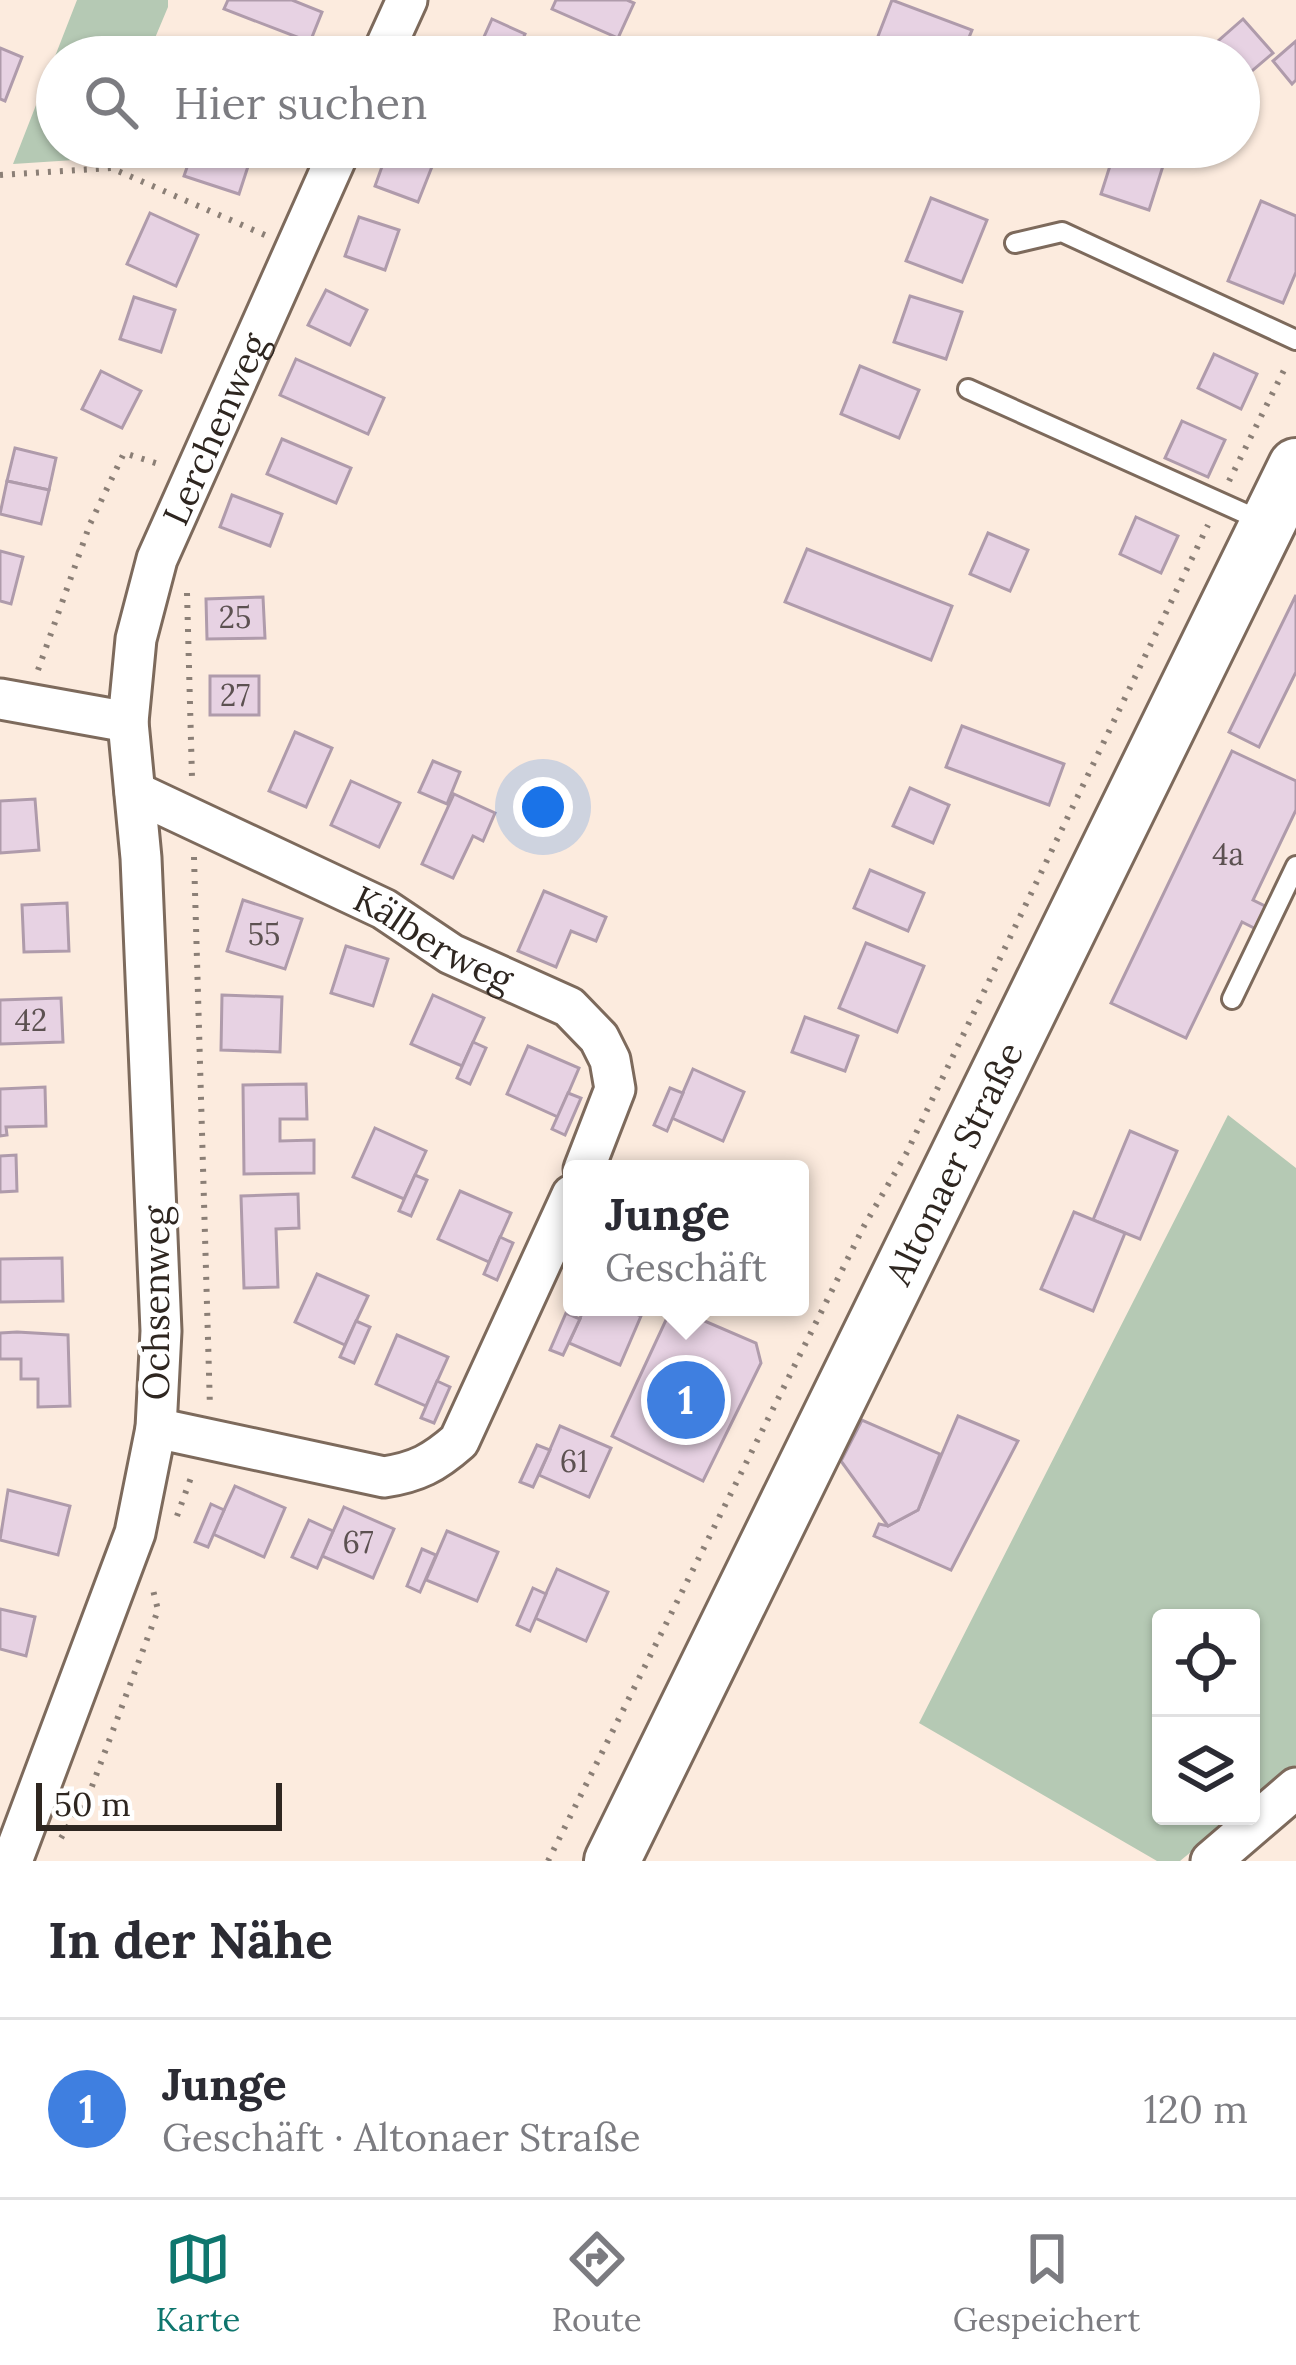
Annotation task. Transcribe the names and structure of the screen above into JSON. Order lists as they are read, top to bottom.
{
  "streets": {
    "main road": ["Altonaer Straße"],
    "street": ["Lerchenweg", "Kälberweg", "Ochsenweg"]
  },
  "crossings": [
    ["Lerchenweg", "Ochsenweg"],
    ["Kälberweg", "Ochsenweg"]
  ],
  "house_numbers": [
    "25",
    "27",
    "4a",
    "55",
    "42",
    "61",
    "67"
  ],
  "scale_bar": "50 m",
  "page": {
    "search": "Hier suchen",
    "popup": ["Junge", "Geschäft"],
    "pins": "1",
    "scale": "50 m",
    "heading": "In der Nähe",
    "list": [
      {
        "mark": "1",
        "name": "Junge",
        "note": "Geschäft · Altonaer Straße",
        "value": "120 m"
      }
    ],
    "nav": ["Karte", "Route", "Gespeichert"]
  }
}
